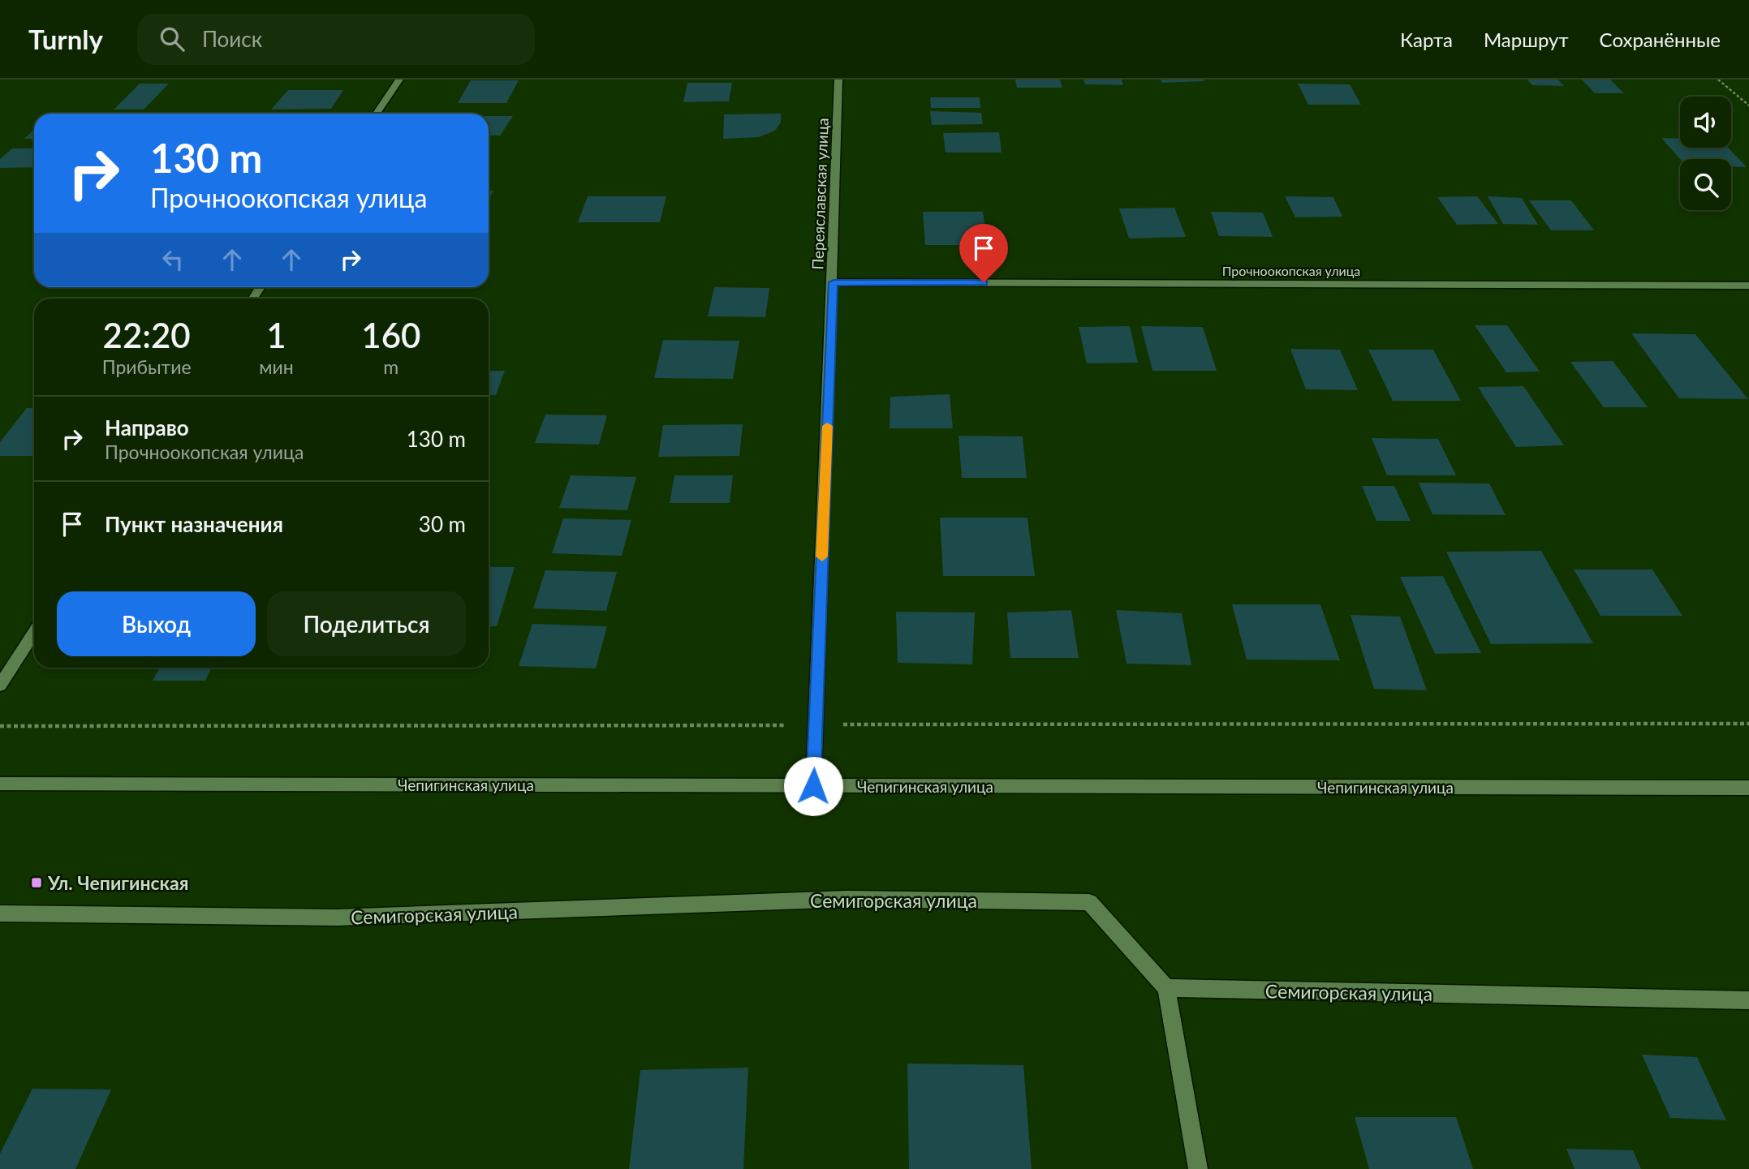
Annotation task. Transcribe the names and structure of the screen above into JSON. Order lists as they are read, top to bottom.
{
  "streets": {
    "street": [
      "Переяславская улица",
      "Прочноокопская улица",
      "Чепигинская улица",
      "Семигорская улица"
    ]
  },
  "crossings": [
    ["Переяславская улица", "Прочноокопская улица"],
    ["Переяславская улица", "Чепигинская улица"]
  ],
  "places": {
    "transit": ["Ул. Чепигинская"]
  },
  "page": {
    "header": "Turnly",
    "search": "Поиск",
    "nav": ["Карта", "Маршрут", "Сохранённые"],
    "turn": ["130 m", "Прочноокопская улица"],
    "eta": [
      "22:20",
      "Прибытие",
      "1",
      "мин",
      "160",
      "m"
    ],
    "list": [
      {
        "name": "Направо",
        "note": "Прочноокопская улица",
        "value": "130 m"
      },
      {
        "name": "Пункт назначения",
        "value": "30 m"
      }
    ],
    "buttons": ["Выход", "Поделиться"]
  }
}
